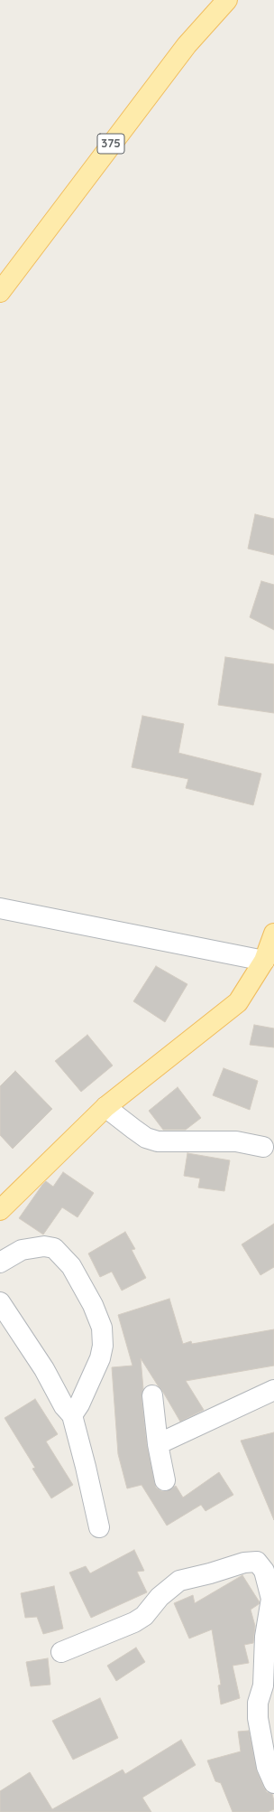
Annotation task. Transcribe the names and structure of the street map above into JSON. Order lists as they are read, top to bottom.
{
  "streets": {
    "main road": ["375"]
  }
}
